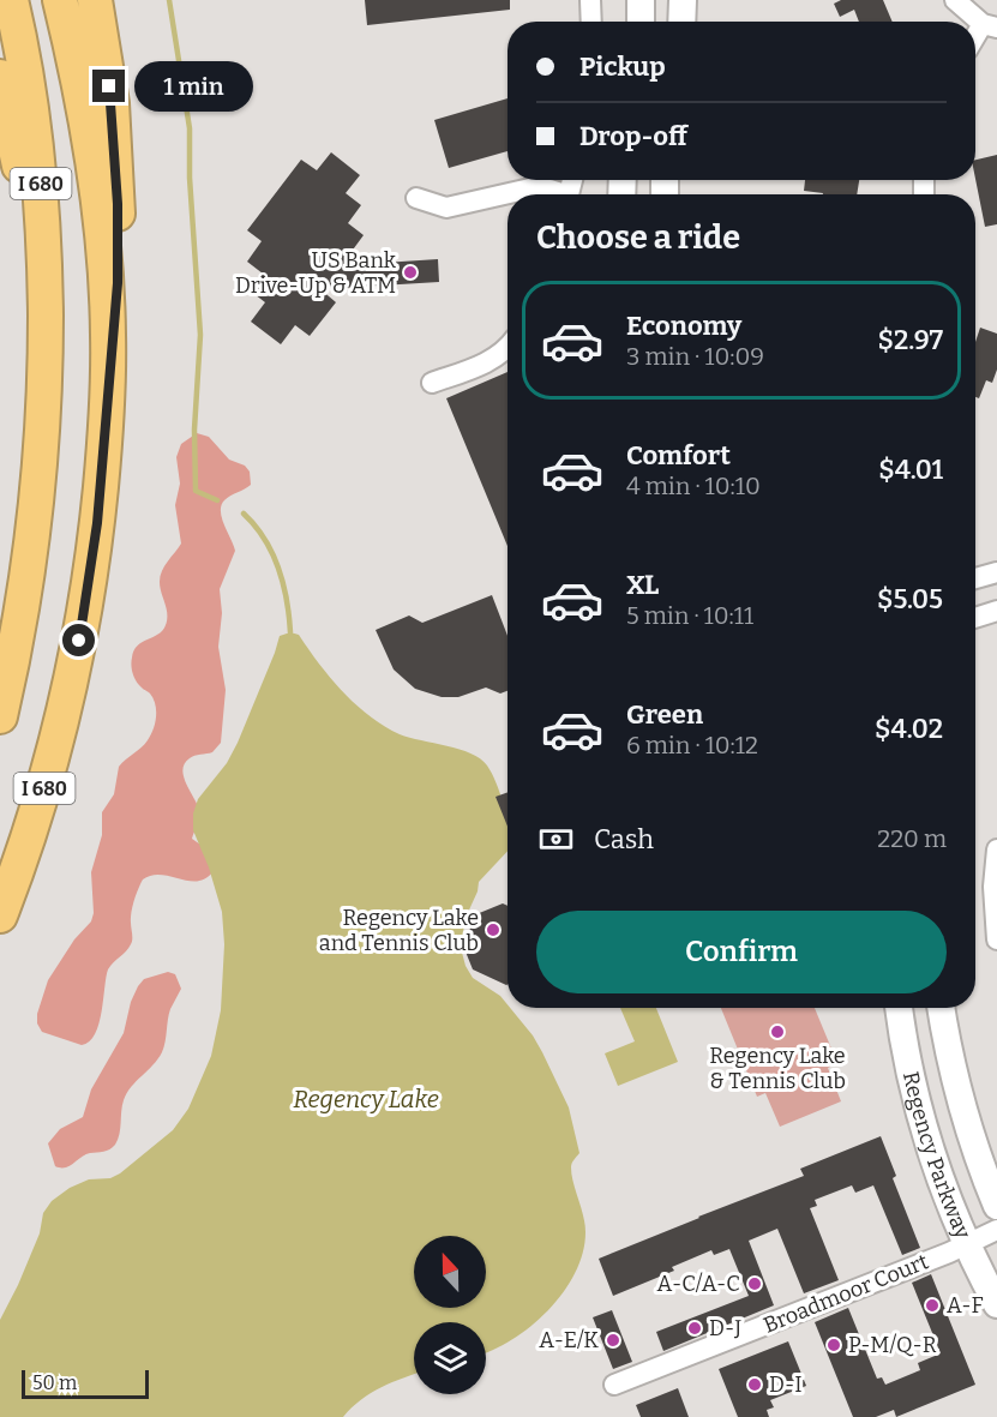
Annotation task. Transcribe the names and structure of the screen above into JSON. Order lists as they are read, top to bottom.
{
  "streets": {
    "highway": ["I 680"],
    "main road": ["Regency Parkway"],
    "street": ["Broadmoor Court"]
  },
  "crossings": [
    ["Regency Parkway", "Broadmoor Court"]
  ],
  "water": ["Regency Lake"],
  "places": [
    "US Bank Drive-Up & ATM",
    "Regency Lake and Tennis Club",
    "Regency Lake & Tennis Club",
    "A-C/A-C",
    "A-F",
    "D-J",
    "A-E/K",
    "P-M/Q-R",
    "D-I"
  ],
  "scale_bar": "50 m",
  "north": "top",
  "page": {
    "banner": ["Pickup", "Drop-off"],
    "bubble": "1 min",
    "heading": "Choose a ride",
    "list": [
      {
        "name": "Economy",
        "note": "3 min · 10:09",
        "value": "$2.97"
      },
      {
        "name": "Comfort",
        "note": "4 min · 10:10",
        "value": "$4.01"
      },
      {
        "name": "XL",
        "note": "5 min · 10:11",
        "value": "$5.05"
      },
      {
        "name": "Green",
        "note": "6 min · 10:12",
        "value": "$4.02"
      }
    ],
    "pay": ["Cash", "220 m"],
    "buttons": "Confirm",
    "scale": "50 m"
  }
}
